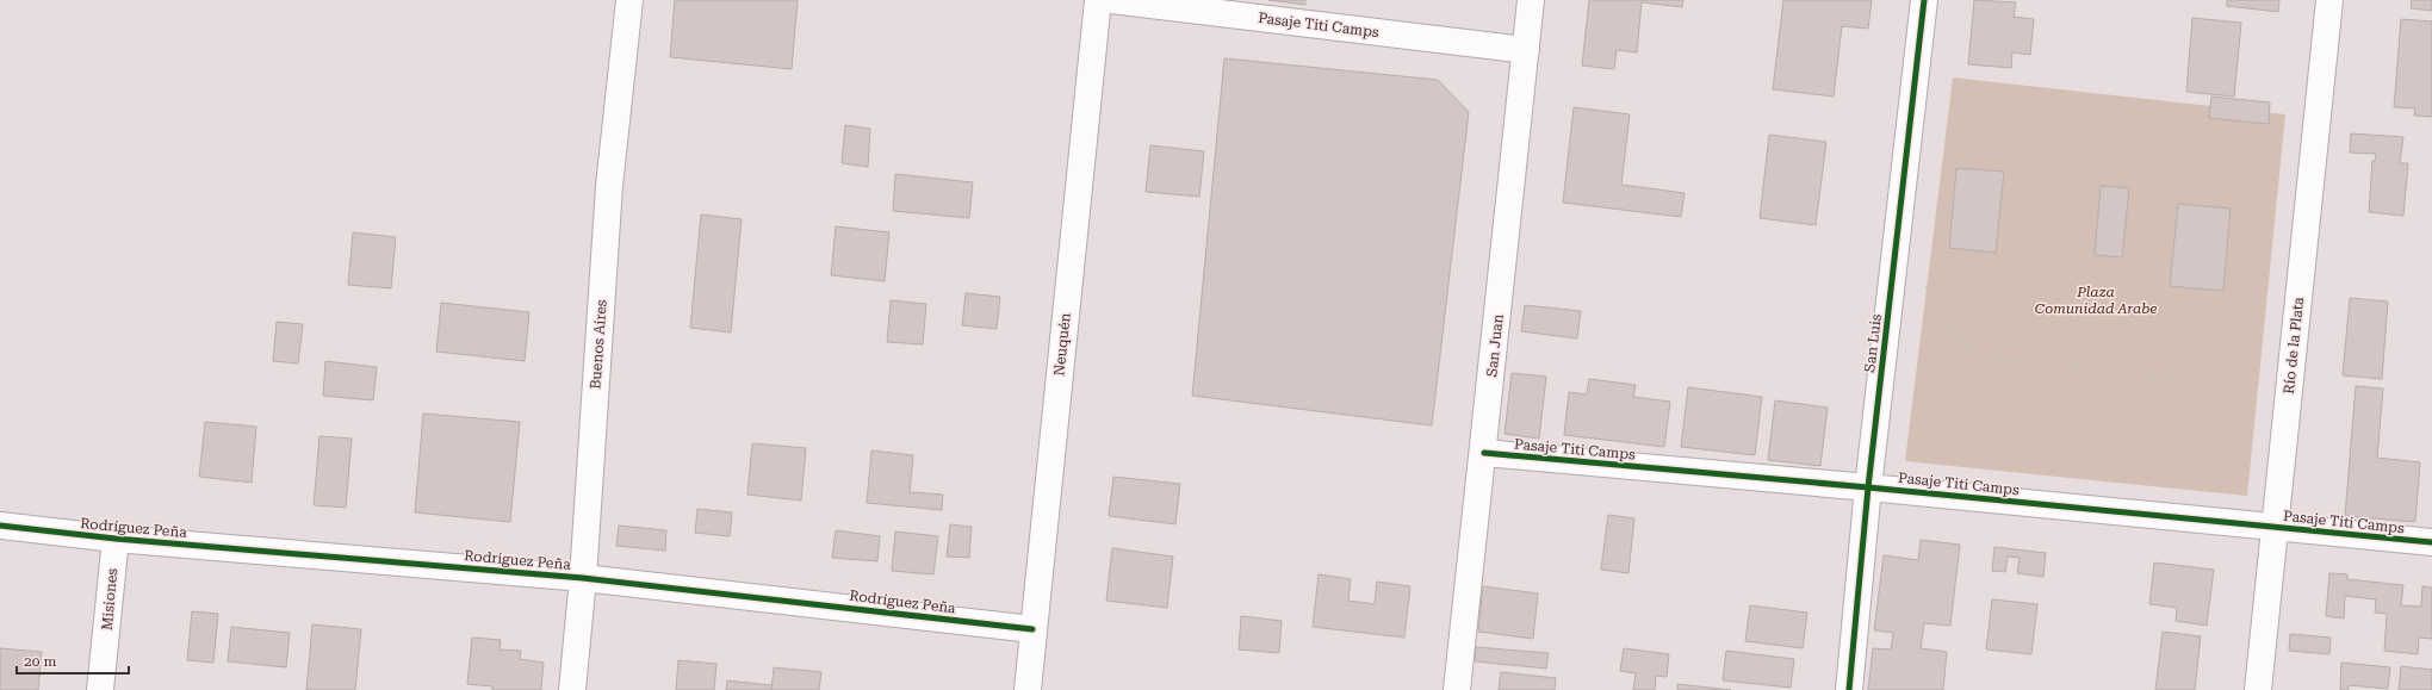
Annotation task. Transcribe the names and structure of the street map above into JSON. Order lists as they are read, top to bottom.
{
  "streets": {
    "street": [
      "Pasaje Titi Camps",
      "San Luis",
      "Buenos Aires",
      "Neuquén",
      "San Juan",
      "Río de la Plata",
      "Rodríguez Peña",
      "Misiones"
    ]
  },
  "crossings": [
    ["Pasaje Titi Camps", "San Luis"],
    ["Pasaje Titi Camps", "San Juan"],
    ["Pasaje Titi Camps", "Río de la Plata"],
    ["Buenos Aires", "Rodríguez Peña"],
    ["Neuquén", "Rodríguez Peña"],
    ["Rodríguez Peña", "Misiones"]
  ],
  "parks": ["Plaza Comunidad Arabe"],
  "scale_bar": "20 m"
}
